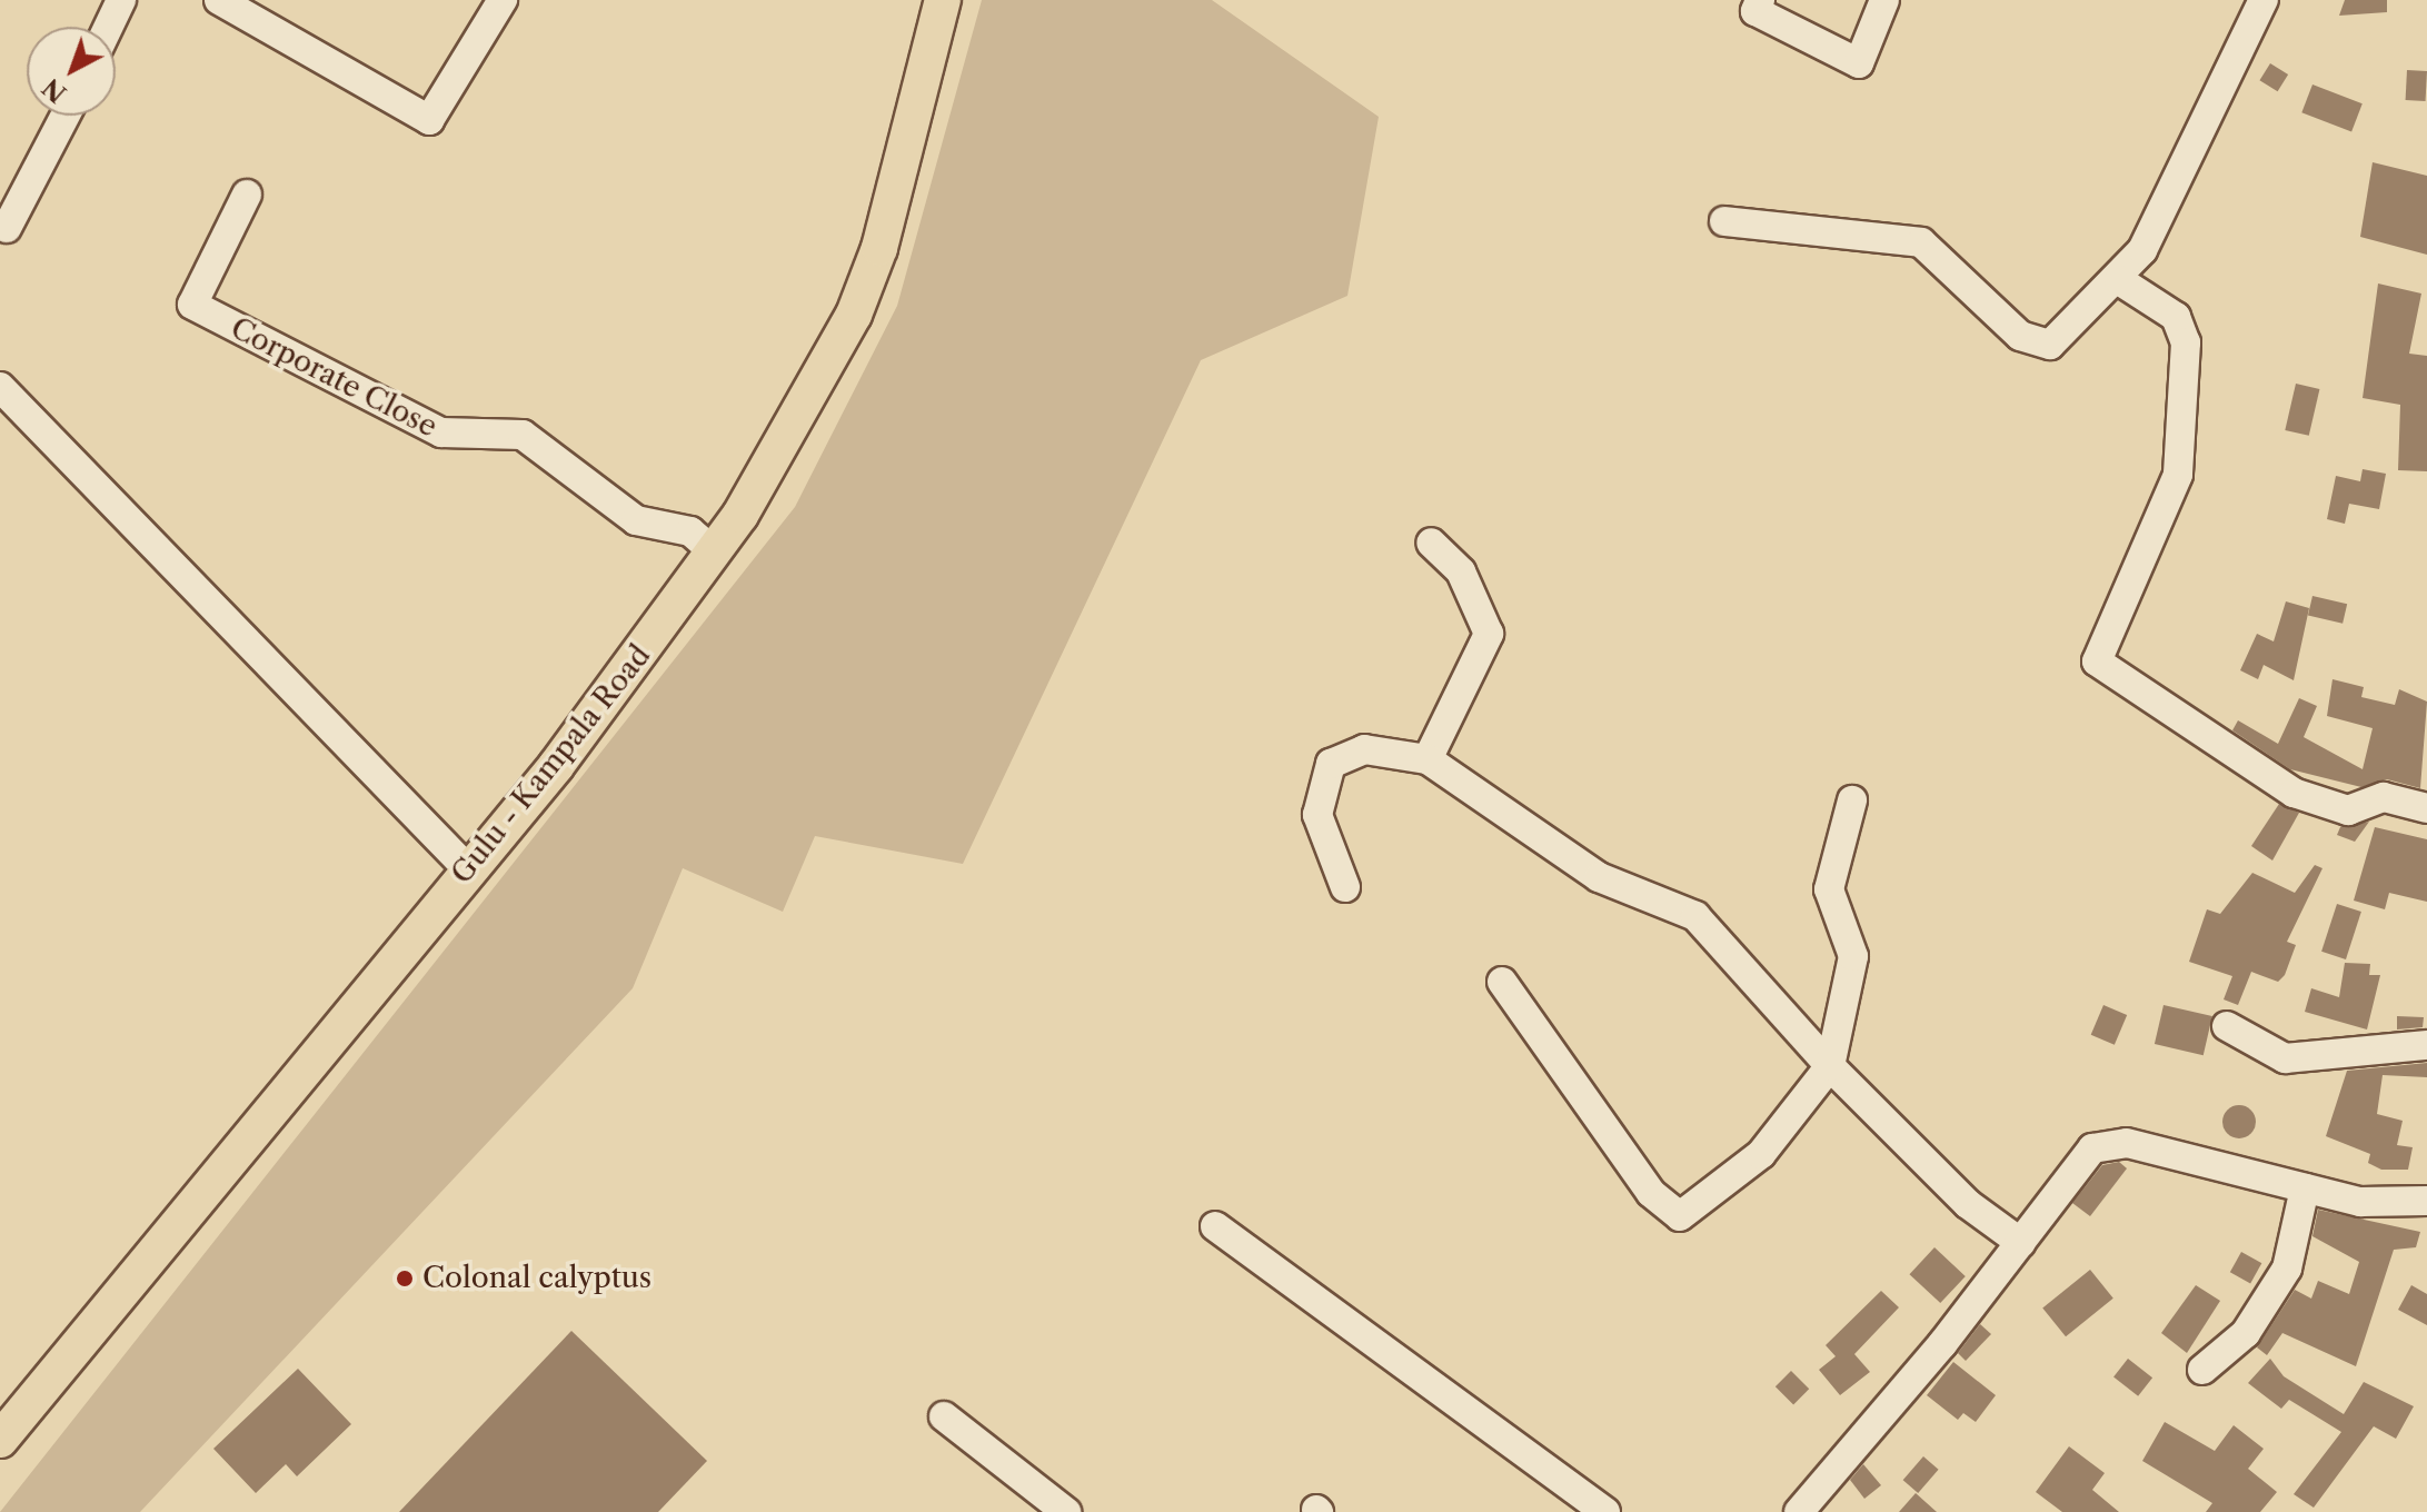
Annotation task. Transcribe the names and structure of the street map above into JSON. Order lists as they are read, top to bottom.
{
  "streets": {
    "main road": ["Gulu - Kampala Road"],
    "street": ["Corporate Close"]
  },
  "crossings": [
    ["Corporate Close", "Gulu - Kampala Road"]
  ],
  "places": ["Colonal calyptus"],
  "north": "bottom left"
}
